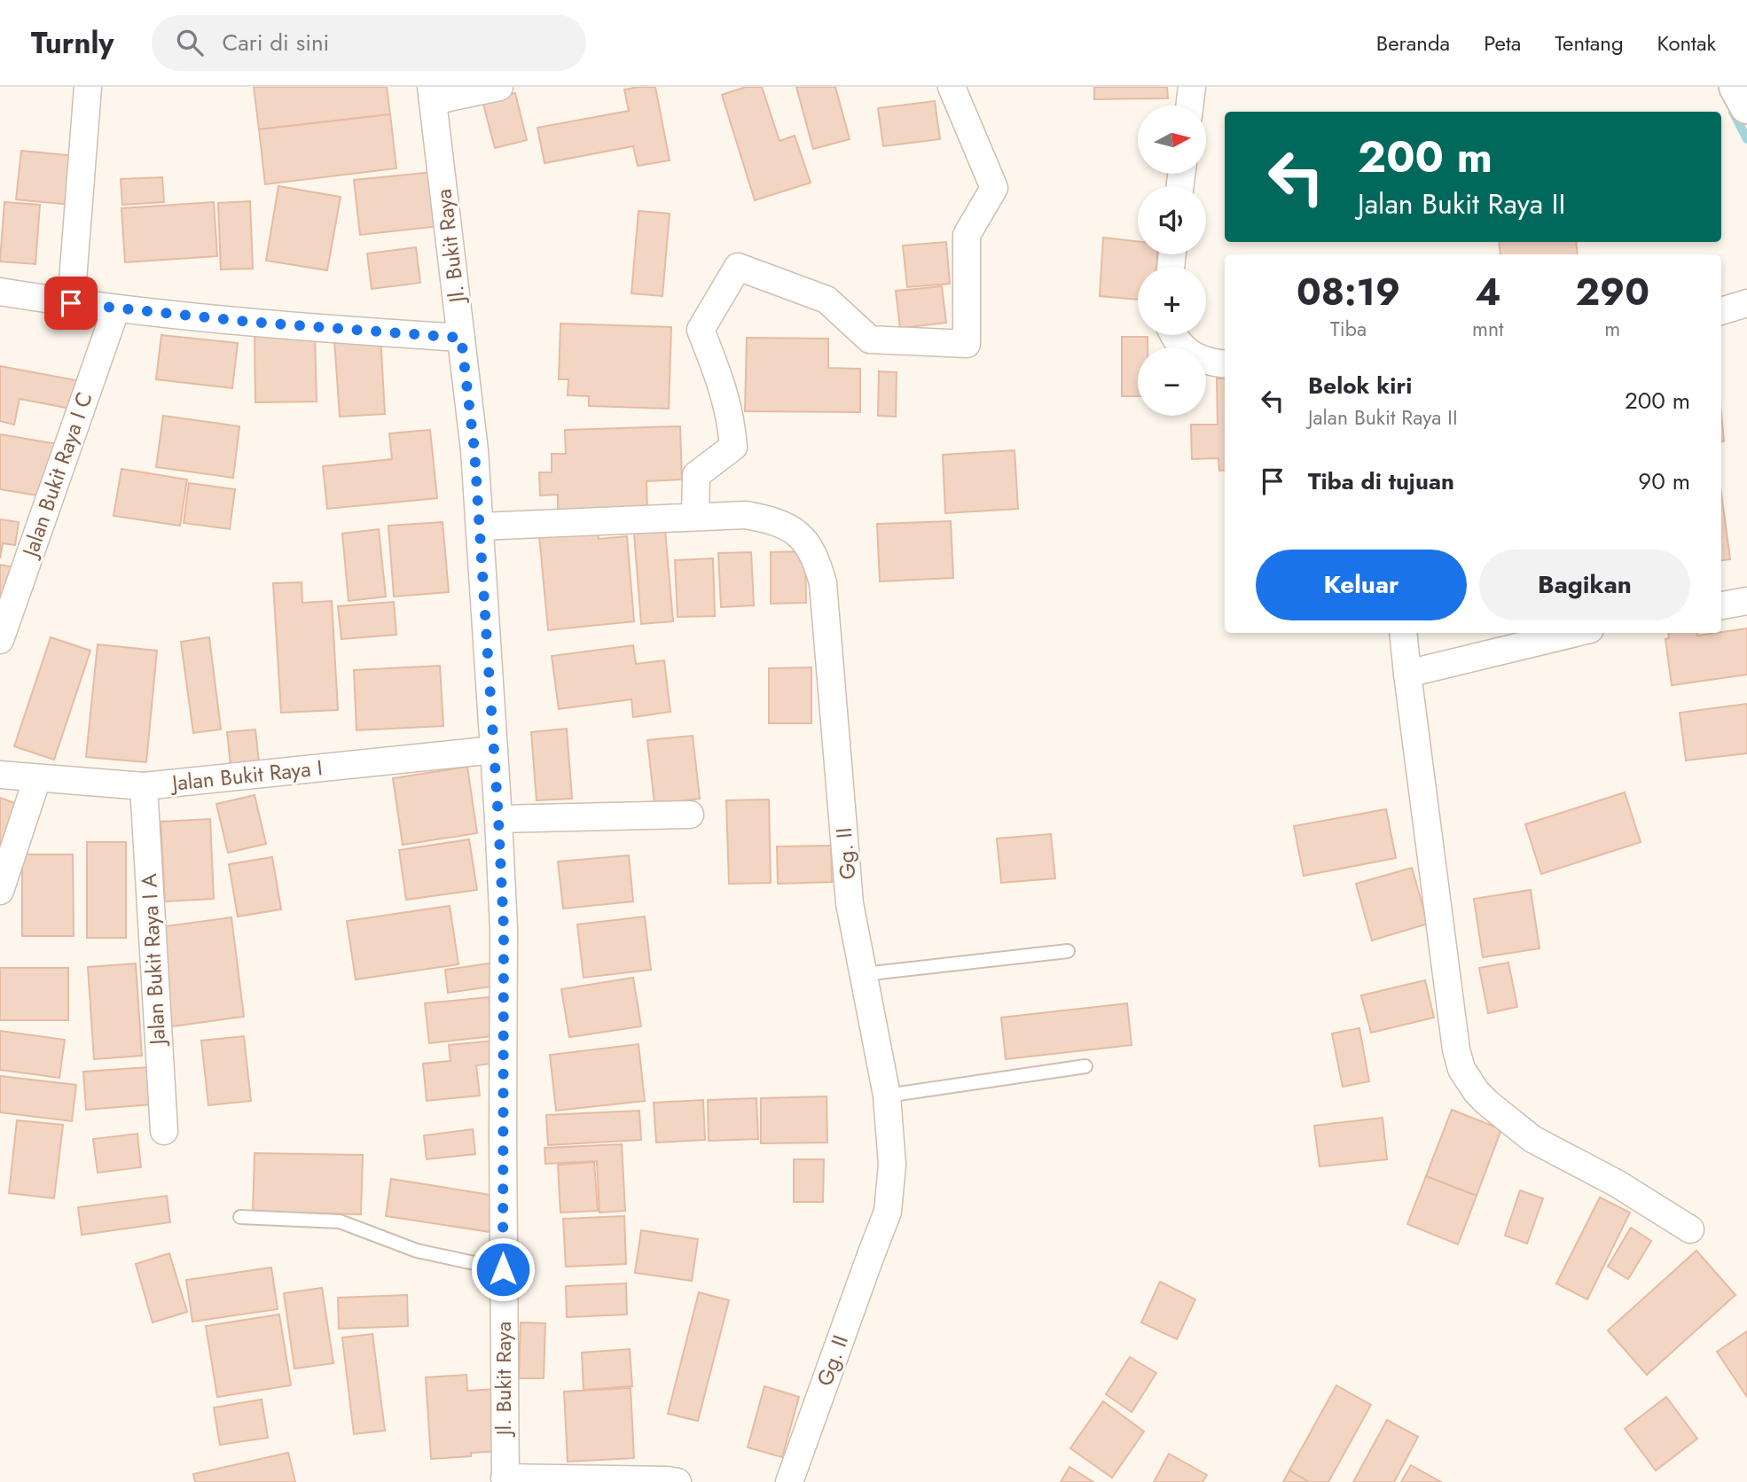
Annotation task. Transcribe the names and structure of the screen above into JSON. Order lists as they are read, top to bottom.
{
  "streets": {
    "street": [
      "Jl. Bukit Raya",
      "Jalan Bukit Raya I C",
      "Jalan Bukit Raya I",
      "Gg. II",
      "Jalan Bukit Raya I A"
    ]
  },
  "crossings": [
    ["Jl. Bukit Raya", "Jalan Bukit Raya I"],
    ["Jl. Bukit Raya", "Gg. II"],
    ["Jalan Bukit Raya I", "Jalan Bukit Raya I A"]
  ],
  "north": "right",
  "page": {
    "header": "Turnly",
    "search": "Cari di sini",
    "nav": [
      "Beranda",
      "Peta",
      "Tentang",
      "Kontak"
    ],
    "map_buttons": ["+", "−"],
    "turn": ["200 m", "Jalan Bukit Raya II"],
    "eta": [
      "08:19",
      "Tiba",
      "4",
      "mnt",
      "290",
      "m"
    ],
    "list": [
      {
        "name": "Belok kiri",
        "note": "Jalan Bukit Raya II",
        "value": "200 m"
      },
      {
        "name": "Tiba di tujuan",
        "value": "90 m"
      }
    ],
    "buttons": ["Keluar", "Bagikan"]
  }
}
